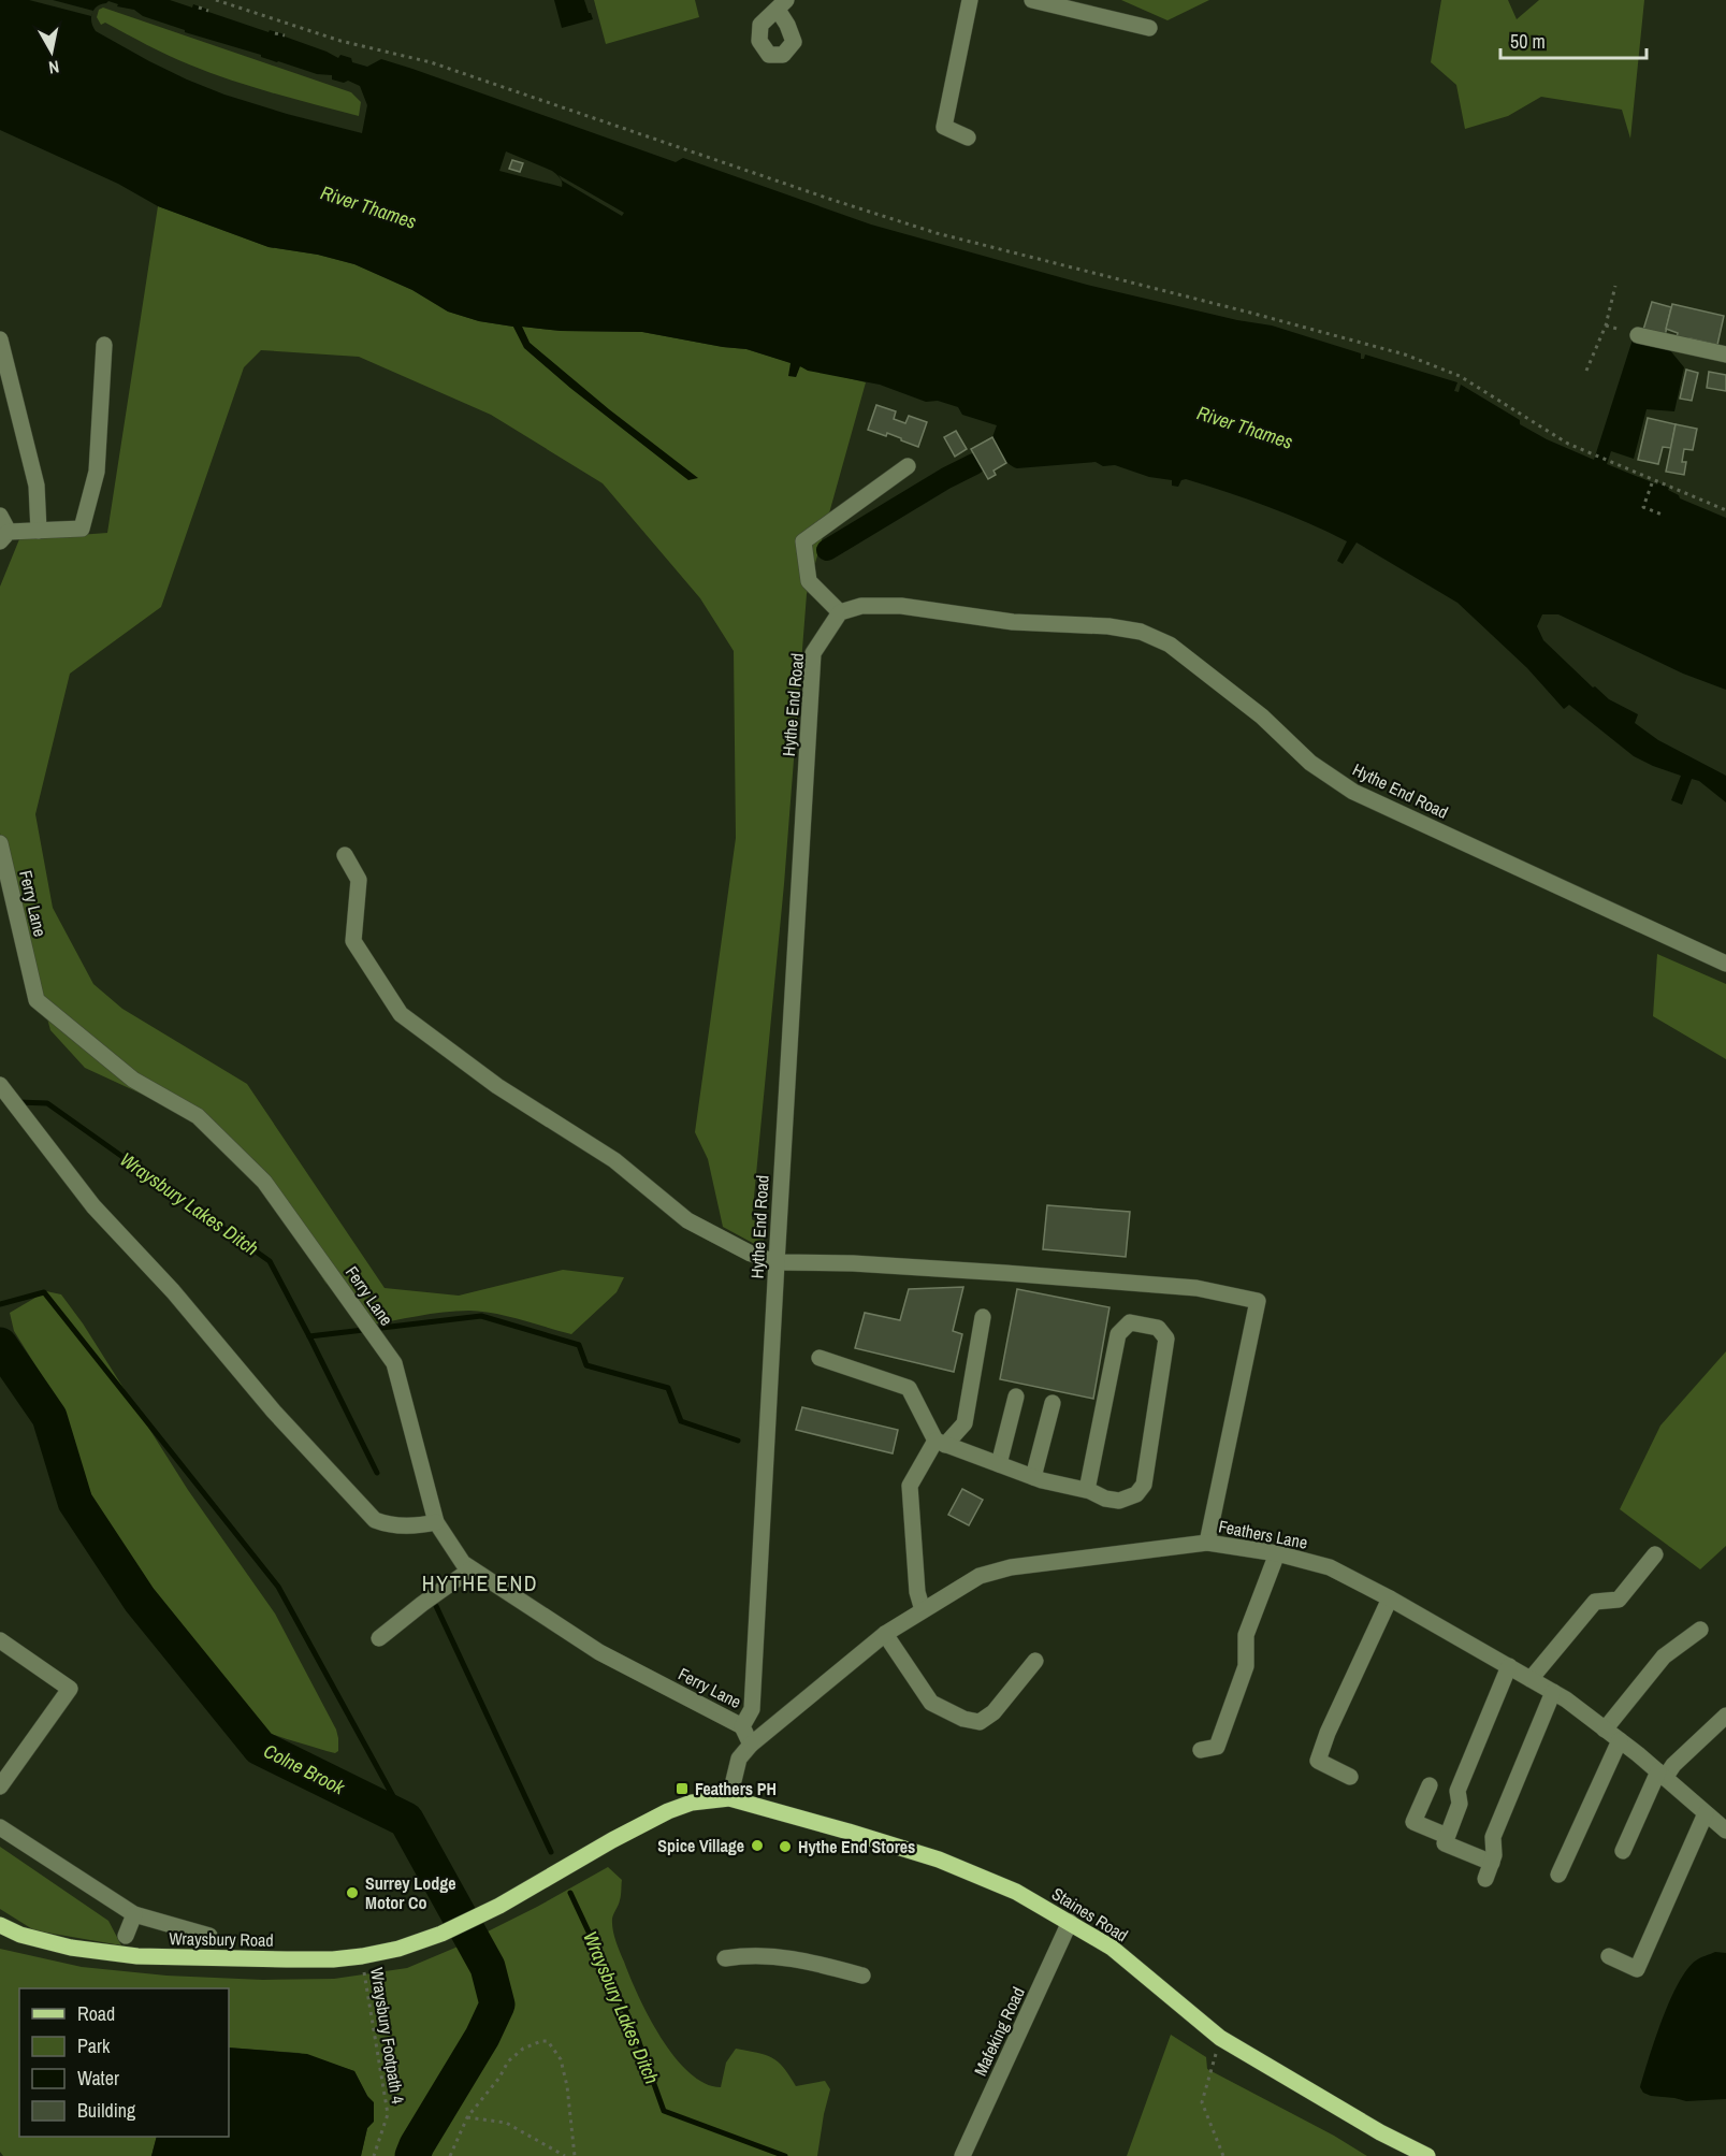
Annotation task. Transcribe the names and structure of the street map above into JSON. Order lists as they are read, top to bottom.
{
  "streets": {
    "main road": ["Staines Road", "Wraysbury Road"],
    "street": [
      "Hythe End Road",
      "Ferry Lane",
      "Feathers Lane",
      "Mafeking Road"
    ],
    "path": ["Wraysbury Footpath 4"]
  },
  "crossings": [
    ["Hythe End Road", "Ferry Lane"],
    ["Feathers Lane", "Staines Road"],
    ["Feathers Lane", "Wraysbury Road"],
    ["Staines Road", "Wraysbury Road"],
    ["Staines Road", "Mafeking Road"],
    ["Wraysbury Road", "Wraysbury Footpath 4"]
  ],
  "districts": ["HYTHE END"],
  "water": ["River Thames", "Wraysbury Lakes Ditch", "Colne Brook"],
  "places": {
    "transit": ["Feathers PH"],
    "other": ["Spice Village", "Hythe End Stores", "Surrey Lodge Motor Co"]
  },
  "legend": [
    "Road",
    "Park",
    "Water",
    "Building"
  ],
  "scale_bar": "50 m",
  "north": "bottom"
}
